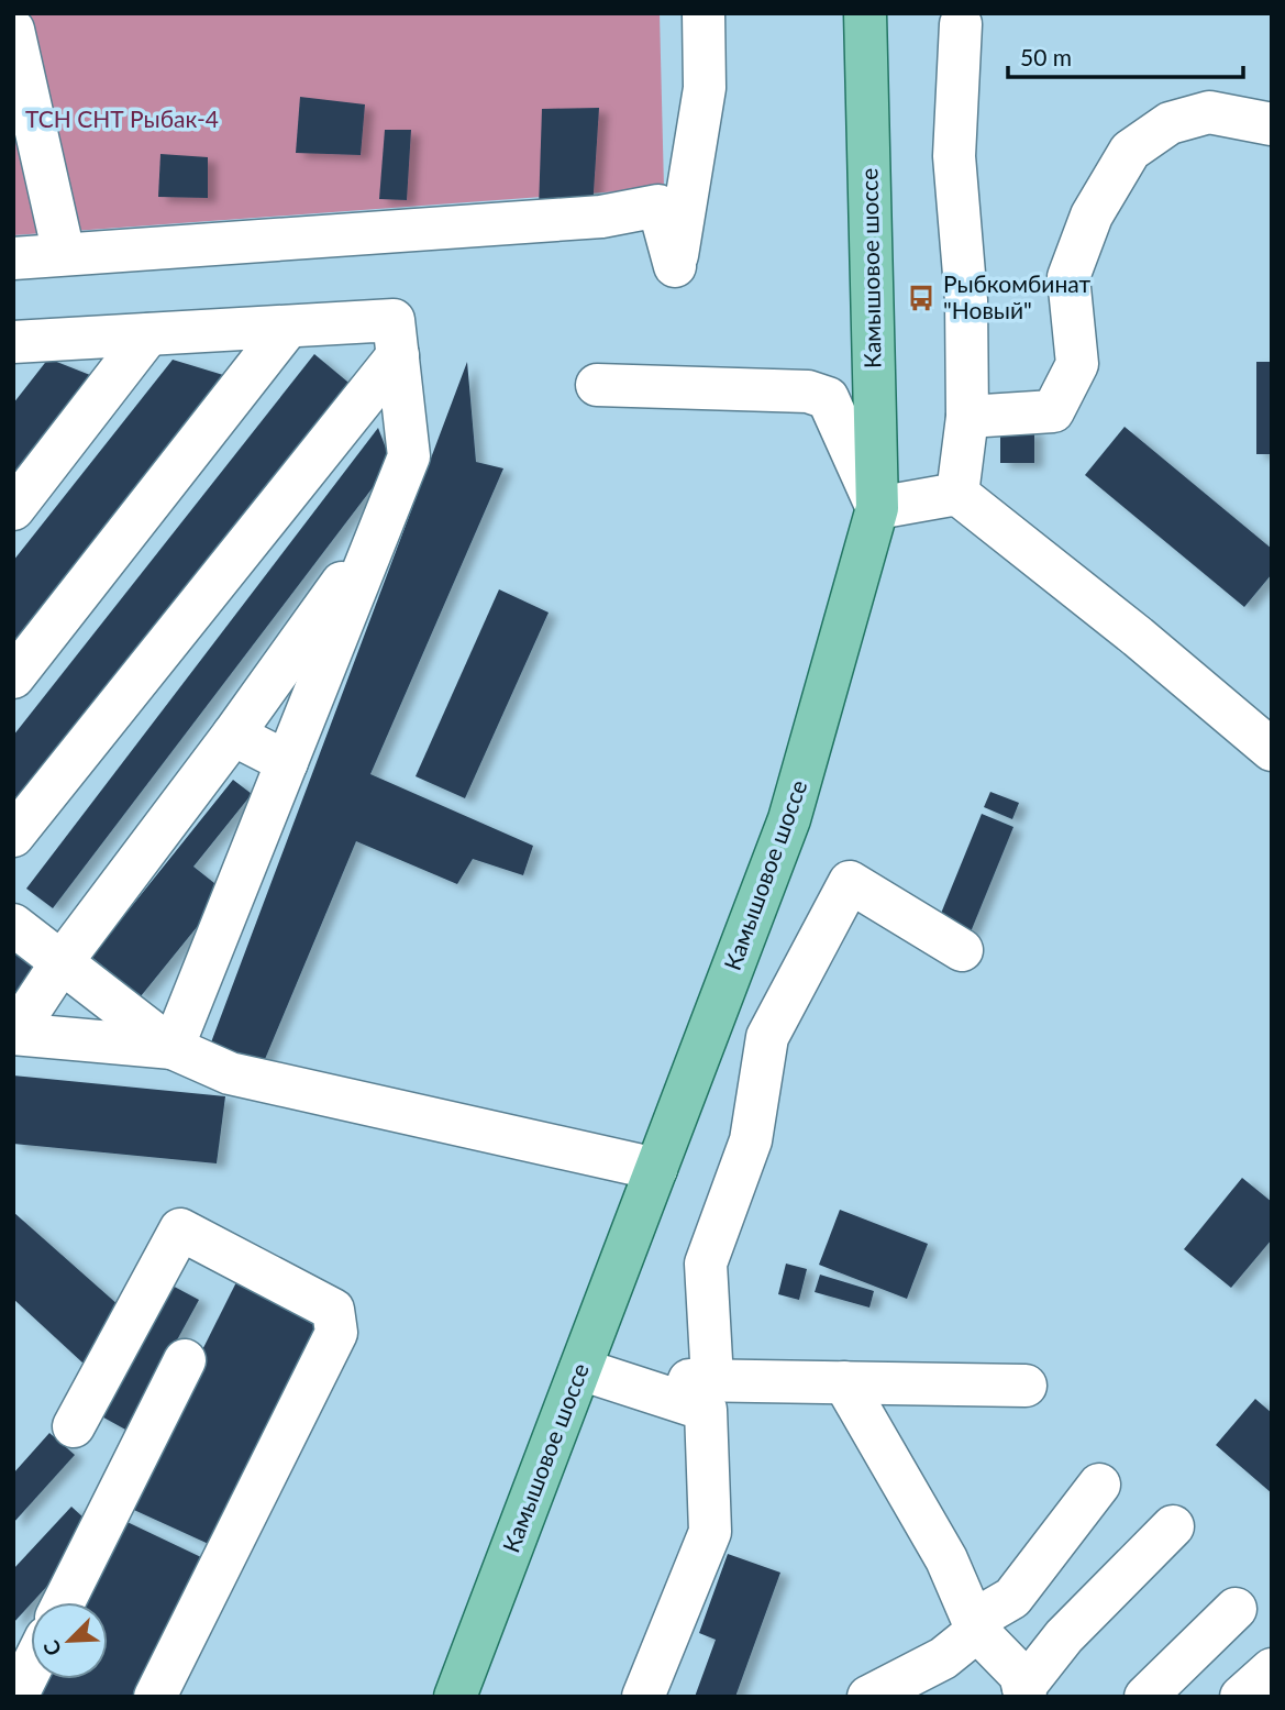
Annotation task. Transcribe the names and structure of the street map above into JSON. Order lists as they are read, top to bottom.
{
  "streets": {
    "main road": ["Камышовое шоссе"]
  },
  "parks": ["ТСН СНТ Рыбак-4"],
  "places": {
    "bus stop": ["Рыбкомбинат \"Новый\""]
  },
  "scale_bar": "50 m",
  "north": "bottom left"
}
